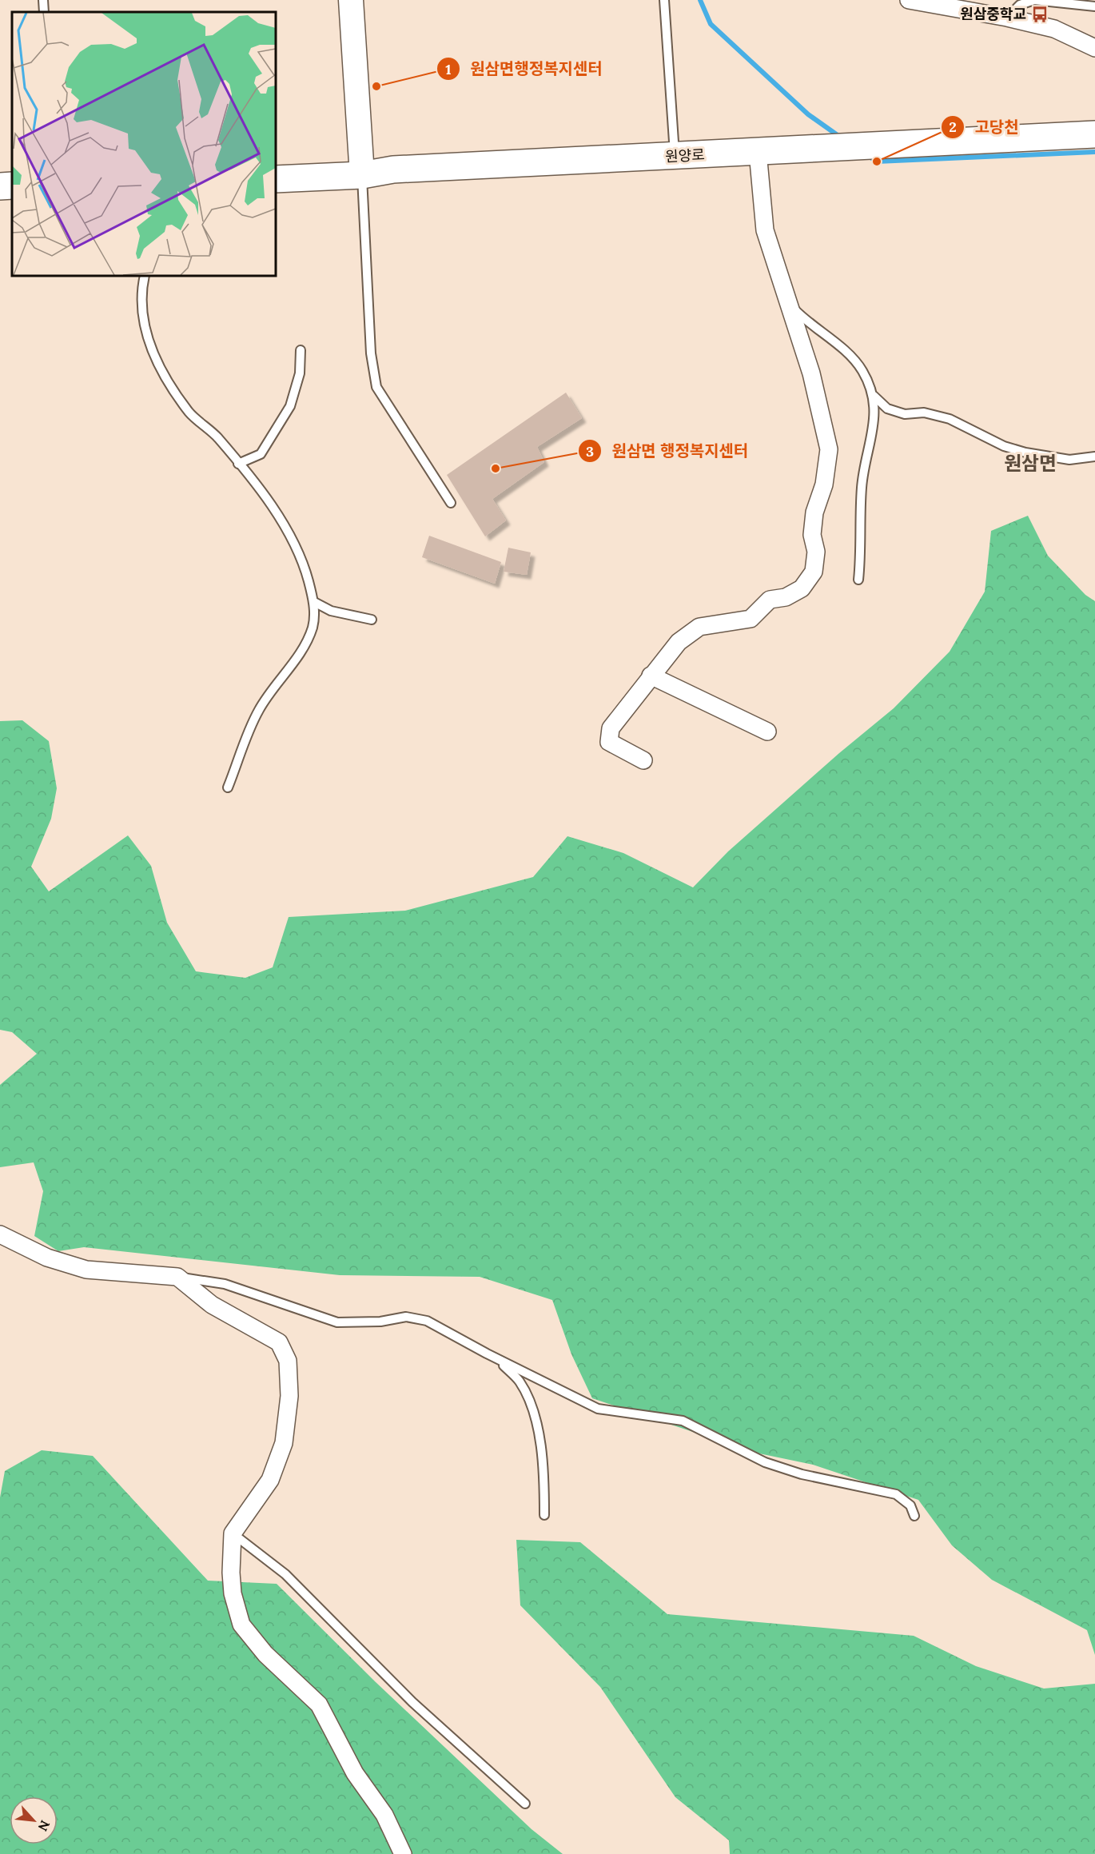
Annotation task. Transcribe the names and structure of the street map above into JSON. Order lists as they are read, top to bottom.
{
  "streets": {
    "main road": ["원양로"]
  },
  "districts": ["원삼면"],
  "places": {
    "bus stop": ["원삼중학교"],
    "other": ["원삼면행정복지센터", "고당천", "원삼면 행정복지센터"]
  },
  "north": "bottom right"
}
